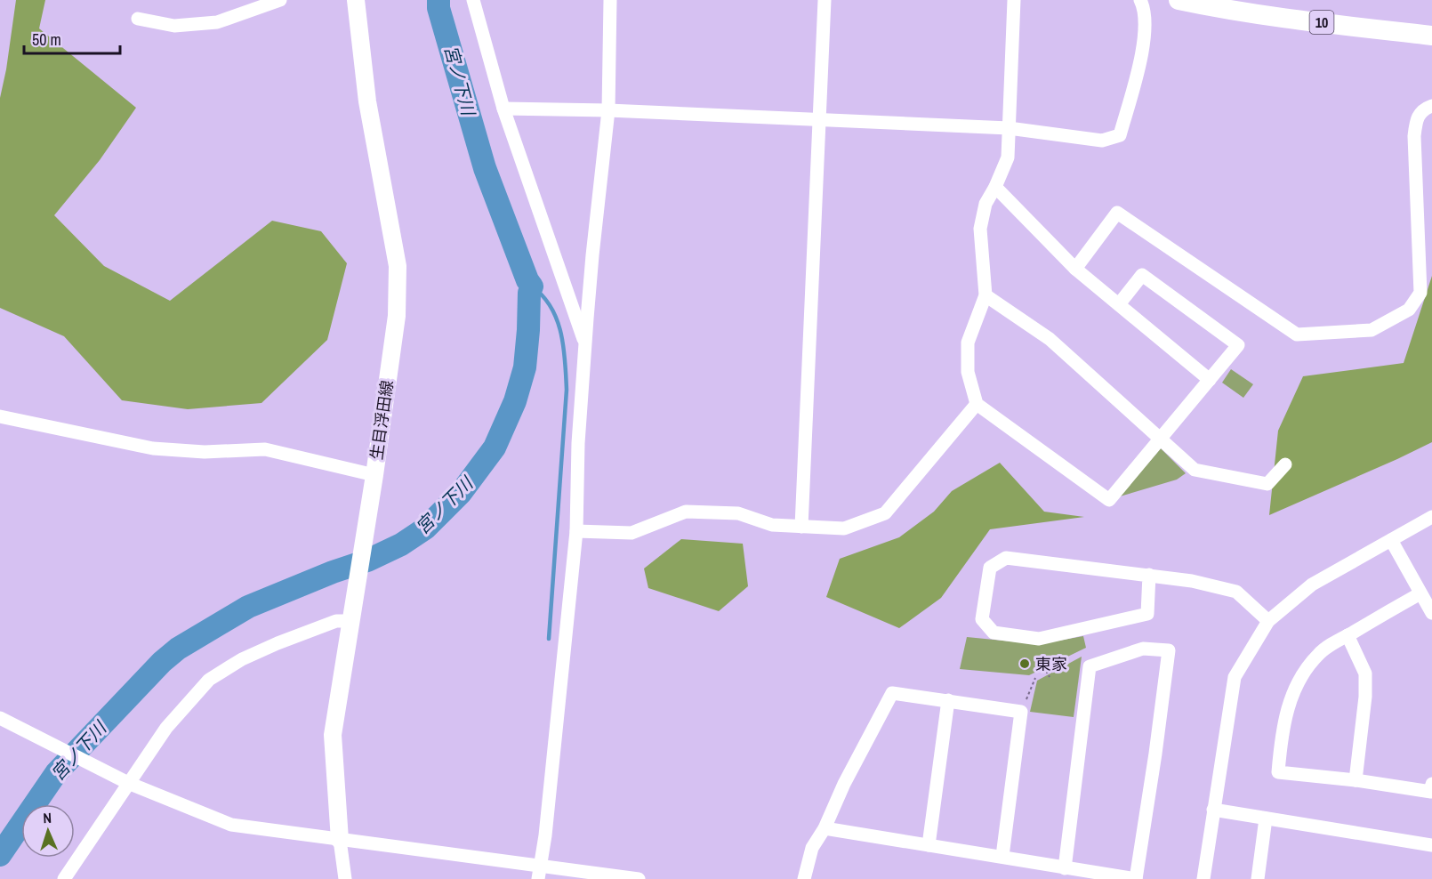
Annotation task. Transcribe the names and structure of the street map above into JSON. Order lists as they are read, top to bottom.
{
  "streets": {
    "highway": ["10"],
    "main road": ["生目浮田線"]
  },
  "water": ["宮ノ下川"],
  "places": ["東家"],
  "scale_bar": "50 m",
  "north": "top"
}
